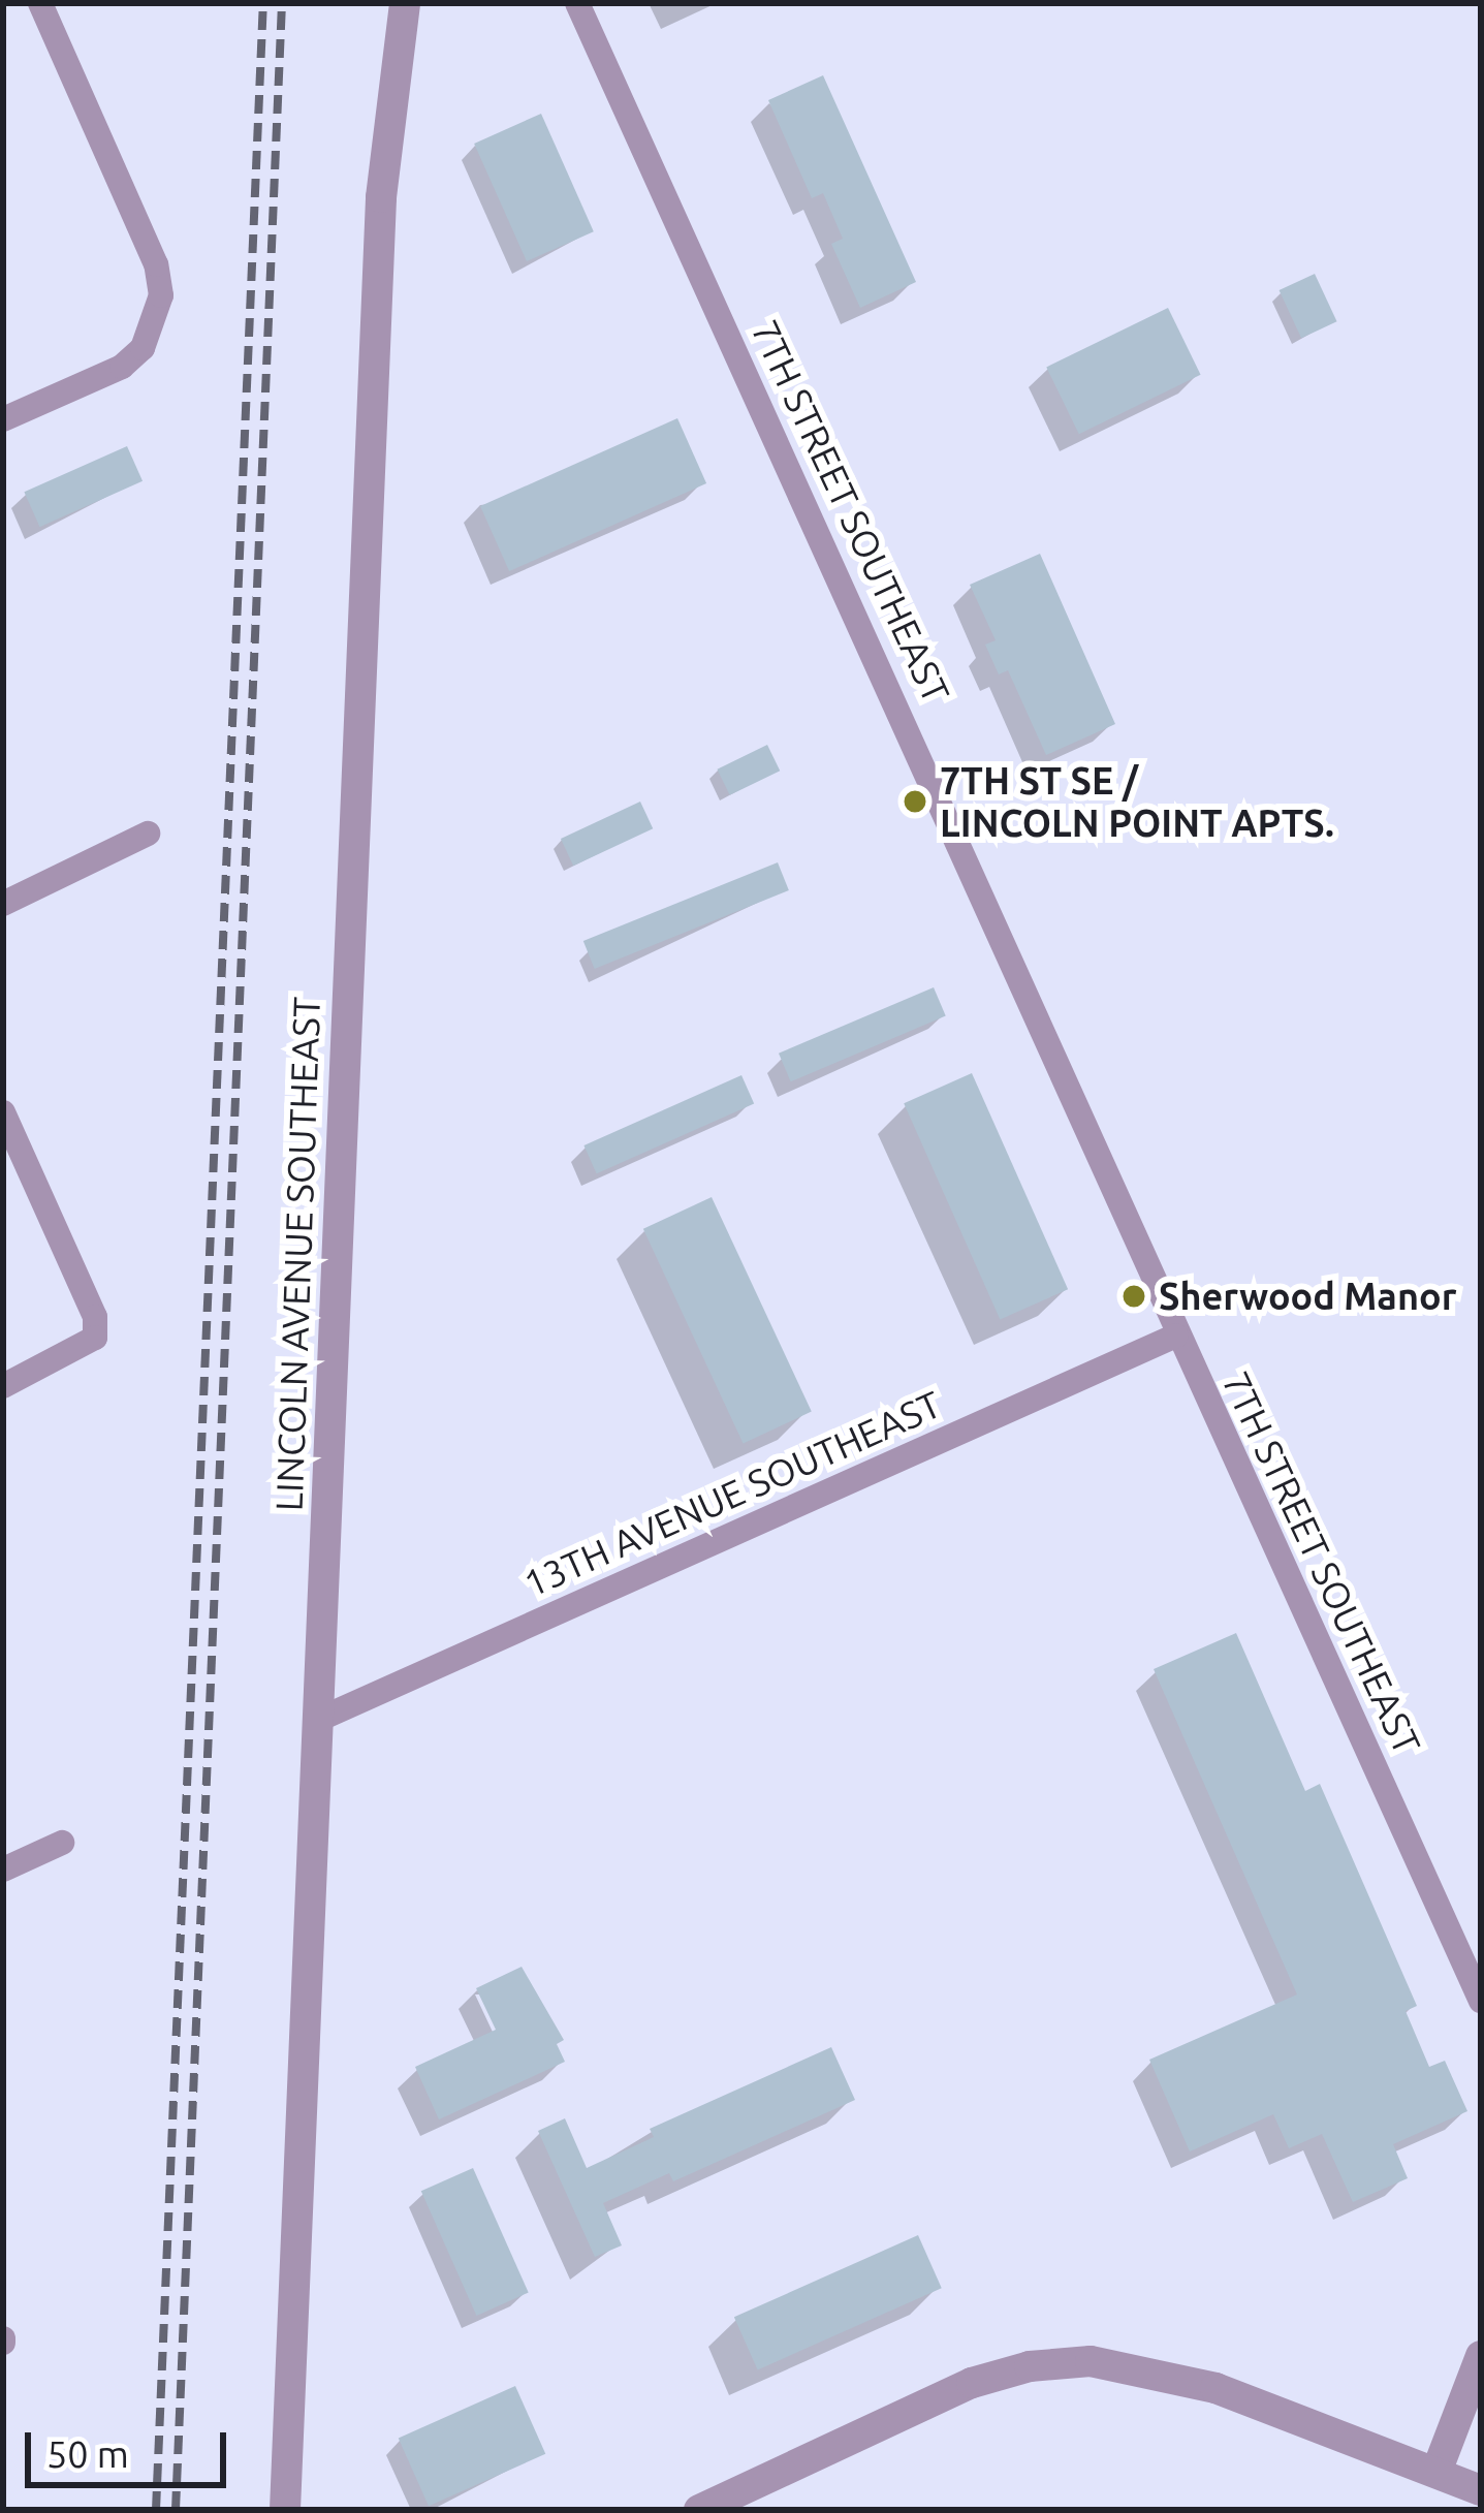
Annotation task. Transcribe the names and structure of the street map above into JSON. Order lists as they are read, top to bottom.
{
  "streets": {
    "street": ["7TH STREET SOUTHEAST", "LINCOLN AVENUE SOUTHEAST", "13TH AVENUE SOUTHEAST"]
  },
  "crossings": [
    ["7TH STREET SOUTHEAST", "13TH AVENUE SOUTHEAST"],
    ["LINCOLN AVENUE SOUTHEAST", "13TH AVENUE SOUTHEAST"]
  ],
  "places": ["7TH ST SE / LINCOLN POINT APTS.", "Sherwood Manor"],
  "scale_bar": "50 m"
}
